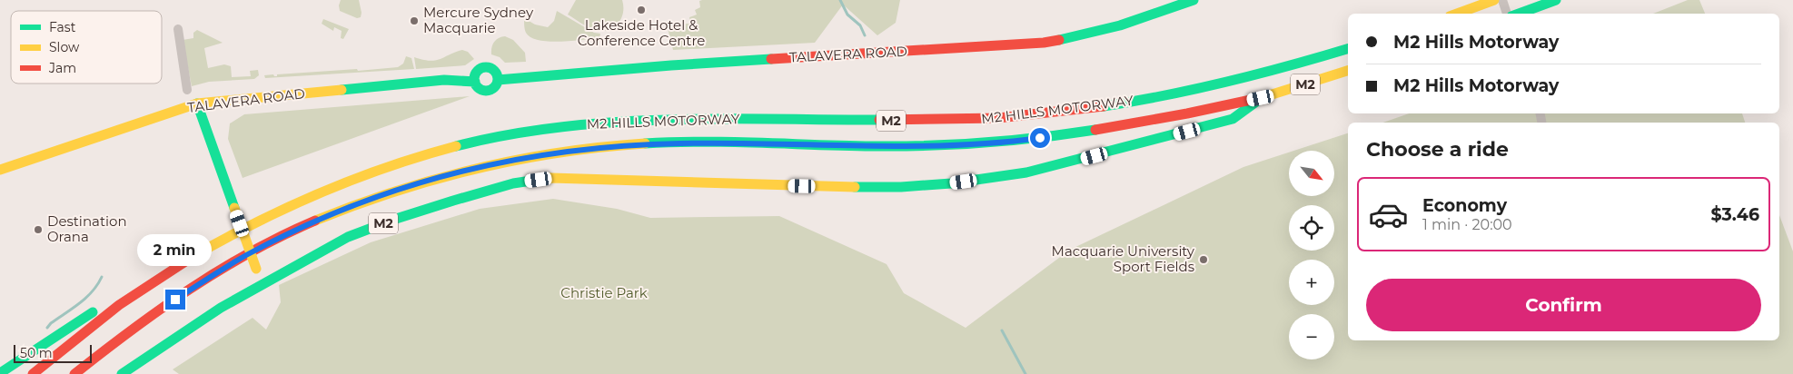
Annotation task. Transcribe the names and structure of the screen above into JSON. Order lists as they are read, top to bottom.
{
  "streets": {
    "main road": ["TALAVERA ROAD", "M2", "M2 HILLS MOTORWAY"]
  },
  "crossings": [
    ["M2", "M2 HILLS MOTORWAY"]
  ],
  "parks": ["Christie Park"],
  "places": [
    "Lakeside Hotel & Conference Centre",
    "Mercure Sydney Macquarie",
    "Destination Orana",
    "Macquarie University Sport Fields"
  ],
  "legend": ["Fast", "Slow", "Jam"],
  "scale_bar": "50 m",
  "north": "bottom right",
  "page": {
    "banner": ["M2 Hills Motorway", "M2 Hills Motorway"],
    "heading": "Choose a ride",
    "map_buttons": ["+", "−"],
    "list": [
      {
        "name": "Economy",
        "note": "1 min · 20:00",
        "value": "$3.46"
      }
    ],
    "bubble": "2 min",
    "buttons": "Confirm",
    "scale": "50 m"
  }
}
